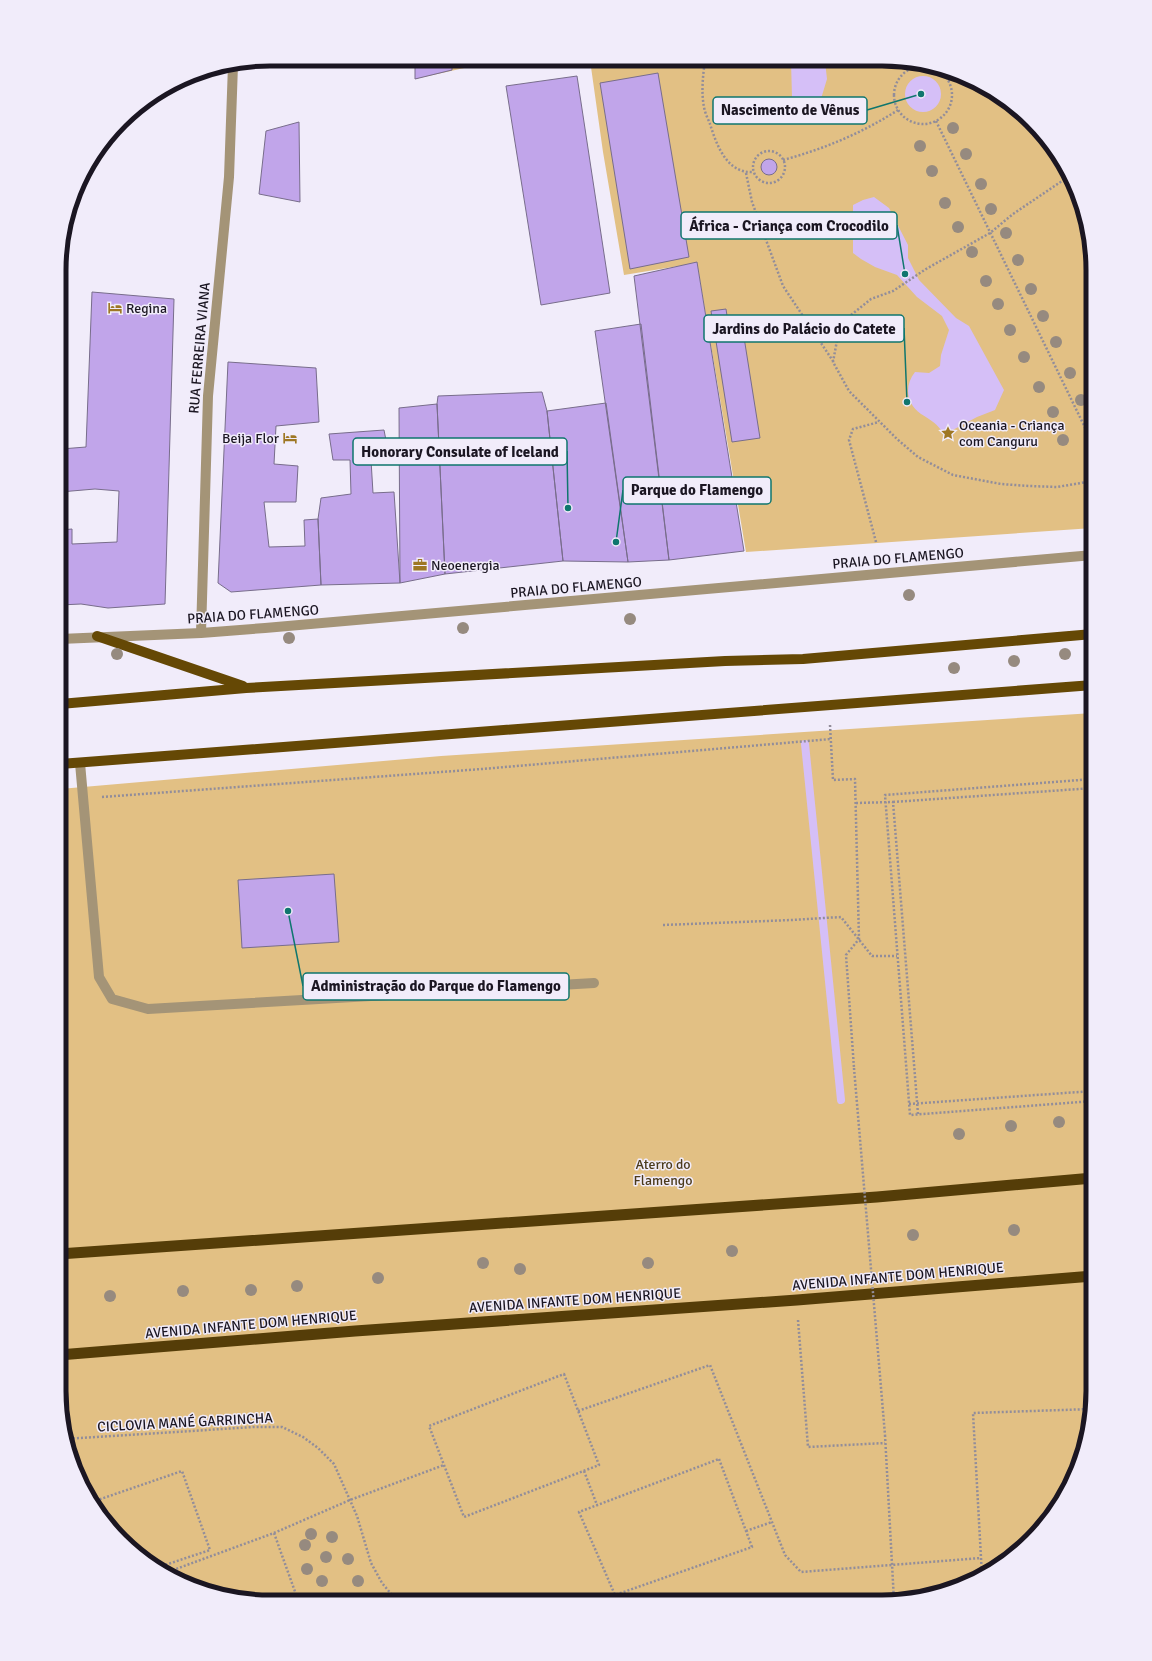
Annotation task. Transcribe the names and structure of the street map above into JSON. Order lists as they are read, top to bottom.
{
  "streets": {
    "highway": ["AVENIDA INFANTE DOM HENRIQUE"],
    "street": ["RUA FERREIRA VIANA", "PRAIA DO FLAMENGO"],
    "path": ["CICLOVIA MANÉ GARRINCHA"]
  },
  "crossings": [
    ["RUA FERREIRA VIANA", "PRAIA DO FLAMENGO"]
  ],
  "parks": ["Aterro do Flamengo"],
  "places": {
    "other": [
      "Nascimento de Vênus",
      "África - Criança com Crocodilo",
      "Jardins do Palácio do Catete",
      "Honorary Consulate of Iceland",
      "Parque do Flamengo",
      "Administração do Parque do Flamengo"
    ],
    "hotel": ["Regina", "Beija Flor"],
    "place": ["Oceania - Criança com Canguru"],
    "office": ["Neoenergia"]
  }
}
